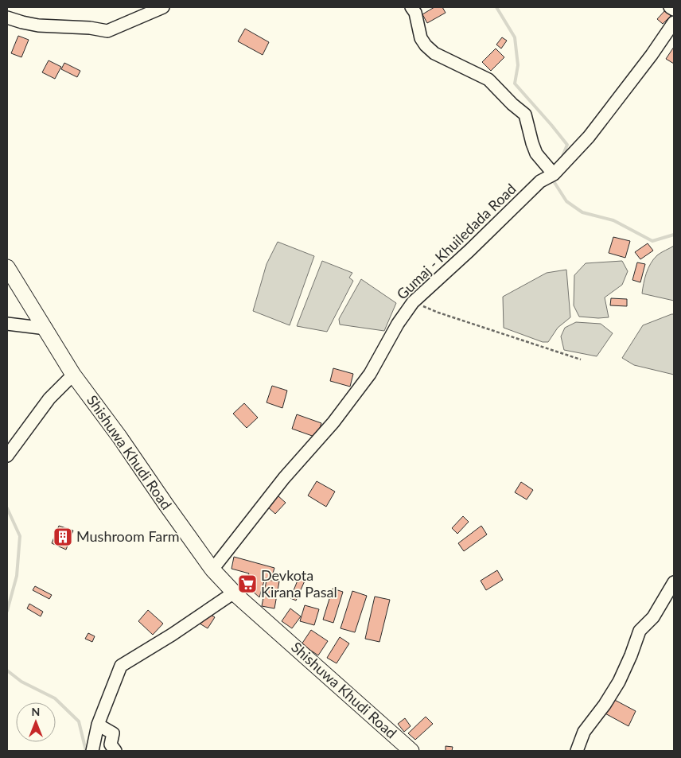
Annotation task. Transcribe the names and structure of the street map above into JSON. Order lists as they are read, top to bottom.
{
  "streets": {
    "main road": ["Shishuwa Khudi Road"],
    "street": ["Gumaj - Khuiledada Road"]
  },
  "crossings": [
    ["Gumaj - Khuiledada Road", "Shishuwa Khudi Road"]
  ],
  "places": {
    "building": ["Mushroom Farm"],
    "supermarket": ["Devkota Kirana Pasal"]
  },
  "north": "top"
}
